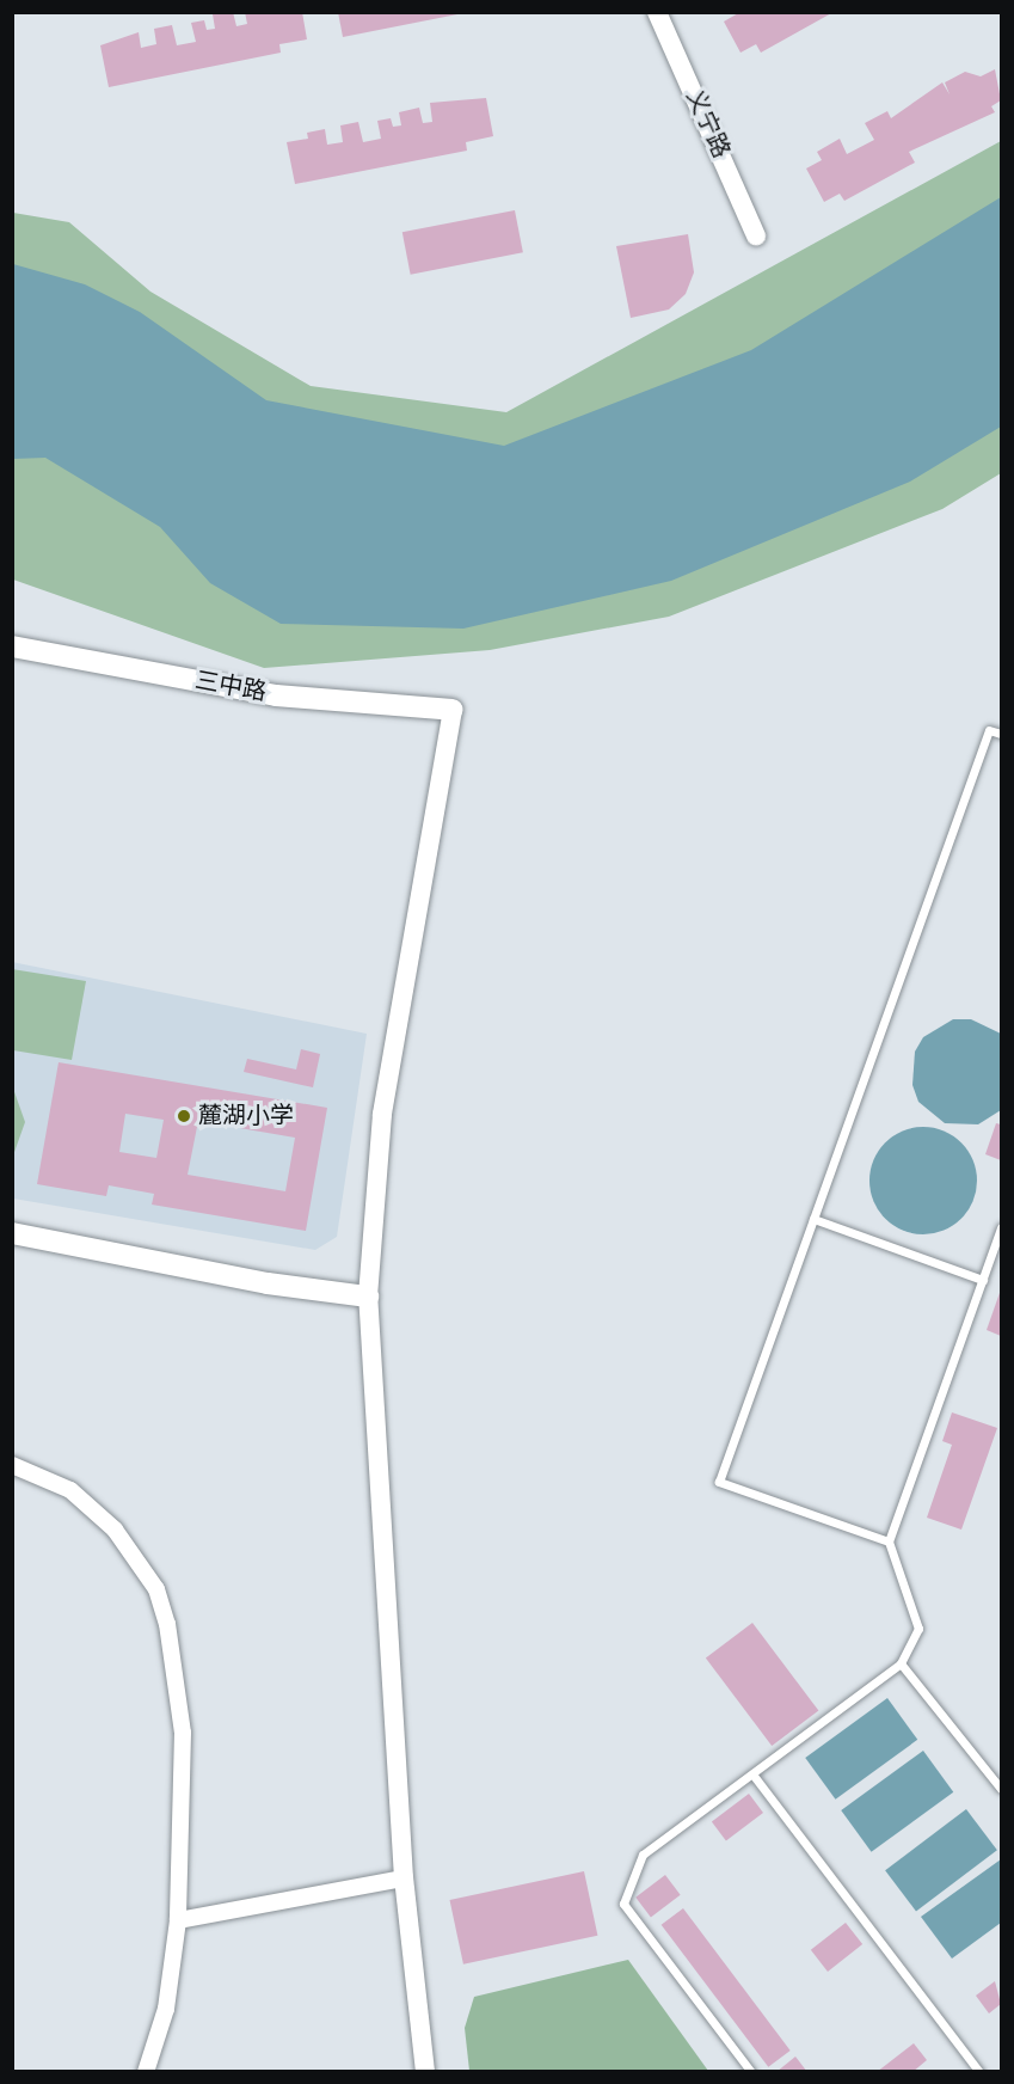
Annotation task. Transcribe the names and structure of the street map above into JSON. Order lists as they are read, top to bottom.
{
  "streets": {
    "main road": ["三中路"],
    "street": ["义宁路"]
  },
  "places": ["麓湖小学"]
}
